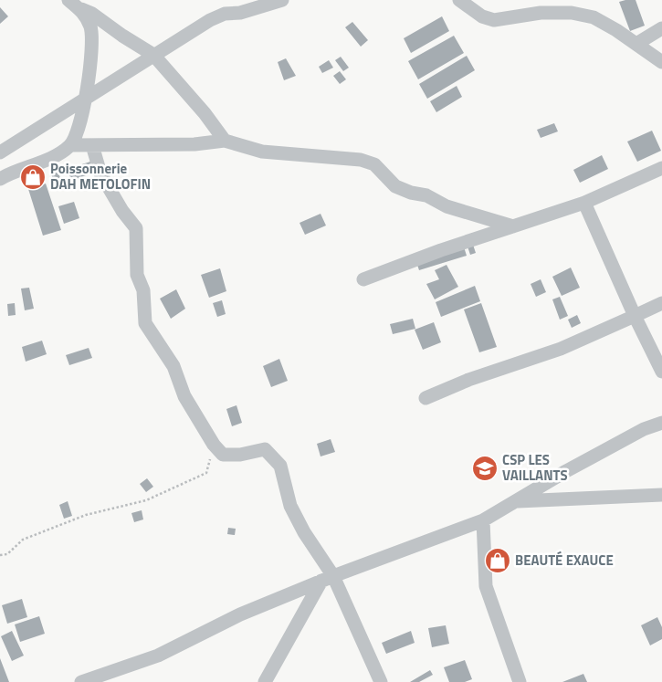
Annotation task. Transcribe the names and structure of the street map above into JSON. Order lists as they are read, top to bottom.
{
  "places": {
    "shop": ["Poissonnerie DAH METOLOFIN", "BEAUTÉ EXAUCE"],
    "school or university": ["CSP LES VAILLANTS"]
  }
}
